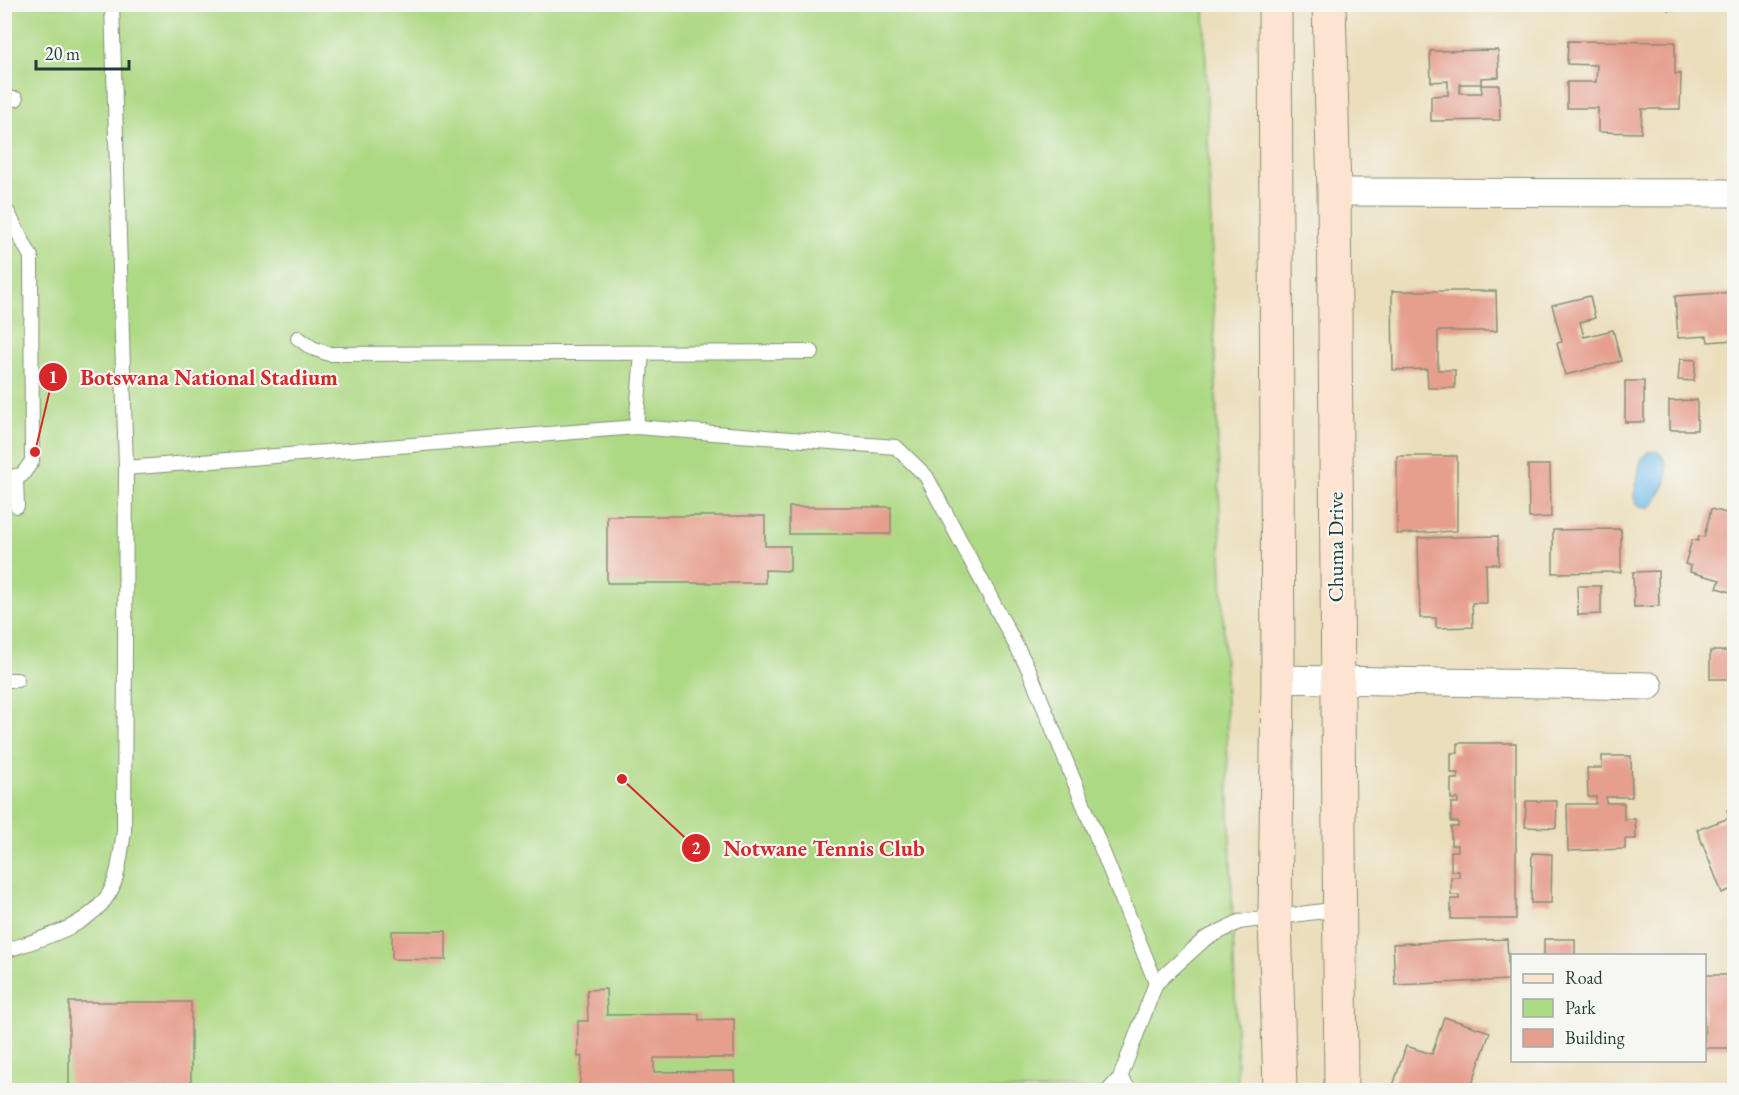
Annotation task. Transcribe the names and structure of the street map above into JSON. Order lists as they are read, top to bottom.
{
  "streets": {
    "main road": ["Chuma Drive"]
  },
  "places": ["Botswana National Stadium", "Notwane Tennis Club"],
  "legend": ["Road", "Park", "Building"],
  "scale_bar": "20 m"
}
